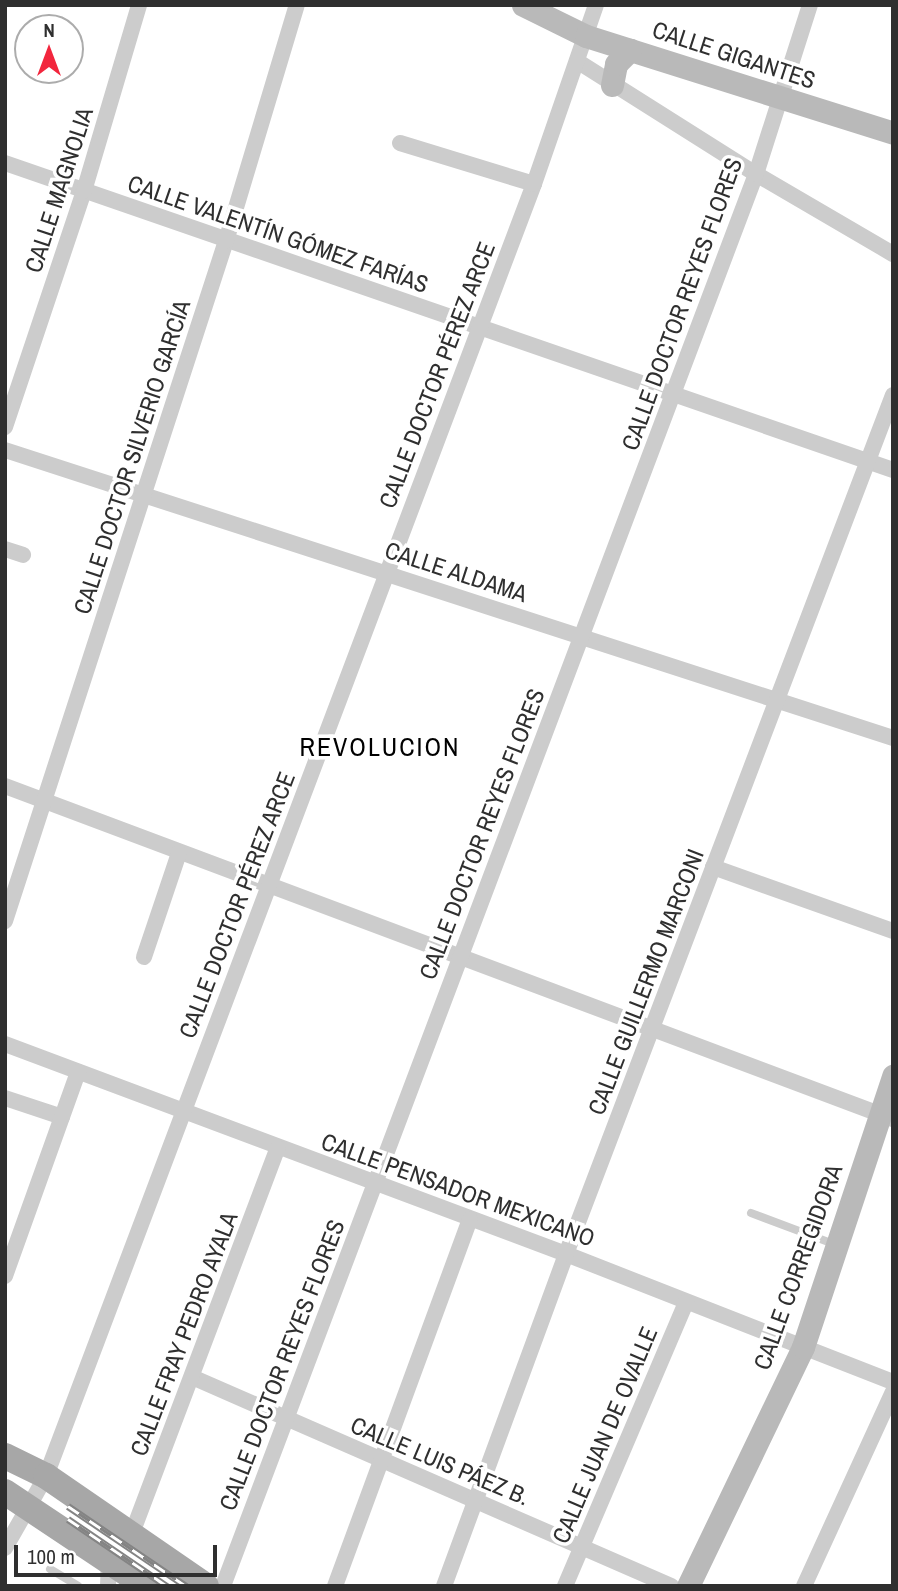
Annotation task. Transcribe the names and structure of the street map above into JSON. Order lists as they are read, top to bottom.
{
  "streets": {
    "street": [
      "CALLE GIGANTES",
      "CALLE MAGNOLIA",
      "CALLE VALENTÍN GÓMEZ FARÍAS",
      "CALLE DOCTOR REYES FLORES",
      "CALLE DOCTOR PÉREZ ARCE",
      "CALLE DOCTOR SILVERIO GARCÍA",
      "CALLE ALDAMA",
      "CALLE GUILLERMO MARCONI",
      "CALLE PENSADOR MEXICANO",
      "CALLE CORREGIDORA",
      "CALLE FRAY PEDRO AYALA",
      "CALLE JUAN DE OVALLE",
      "CALLE LUIS PÁEZ B."
    ]
  },
  "crossings": [
    ["CALLE GIGANTES", "CALLE DOCTOR REYES FLORES"],
    ["CALLE GIGANTES", "CALLE DOCTOR PÉREZ ARCE"],
    ["CALLE MAGNOLIA", "CALLE VALENTÍN GÓMEZ FARÍAS"],
    ["CALLE VALENTÍN GÓMEZ FARÍAS", "CALLE DOCTOR REYES FLORES"],
    ["CALLE VALENTÍN GÓMEZ FARÍAS", "CALLE DOCTOR PÉREZ ARCE"],
    ["CALLE VALENTÍN GÓMEZ FARÍAS", "CALLE DOCTOR SILVERIO GARCÍA"],
    ["CALLE VALENTÍN GÓMEZ FARÍAS", "CALLE GUILLERMO MARCONI"],
    ["CALLE DOCTOR REYES FLORES", "CALLE ALDAMA"],
    ["CALLE DOCTOR REYES FLORES", "CALLE PENSADOR MEXICANO"],
    ["CALLE DOCTOR REYES FLORES", "CALLE LUIS PÁEZ B."],
    ["CALLE DOCTOR PÉREZ ARCE", "CALLE ALDAMA"],
    ["CALLE DOCTOR PÉREZ ARCE", "CALLE PENSADOR MEXICANO"],
    ["CALLE DOCTOR SILVERIO GARCÍA", "CALLE ALDAMA"],
    ["CALLE ALDAMA", "CALLE GUILLERMO MARCONI"],
    ["CALLE GUILLERMO MARCONI", "CALLE PENSADOR MEXICANO"],
    ["CALLE GUILLERMO MARCONI", "CALLE LUIS PÁEZ B."],
    ["CALLE PENSADOR MEXICANO", "CALLE CORREGIDORA"],
    ["CALLE PENSADOR MEXICANO", "CALLE FRAY PEDRO AYALA"],
    ["CALLE PENSADOR MEXICANO", "CALLE JUAN DE OVALLE"],
    ["CALLE FRAY PEDRO AYALA", "CALLE LUIS PÁEZ B."],
    ["CALLE JUAN DE OVALLE", "CALLE LUIS PÁEZ B."]
  ],
  "districts": ["REVOLUCION"],
  "scale_bar": "100 m",
  "north": "top"
}
